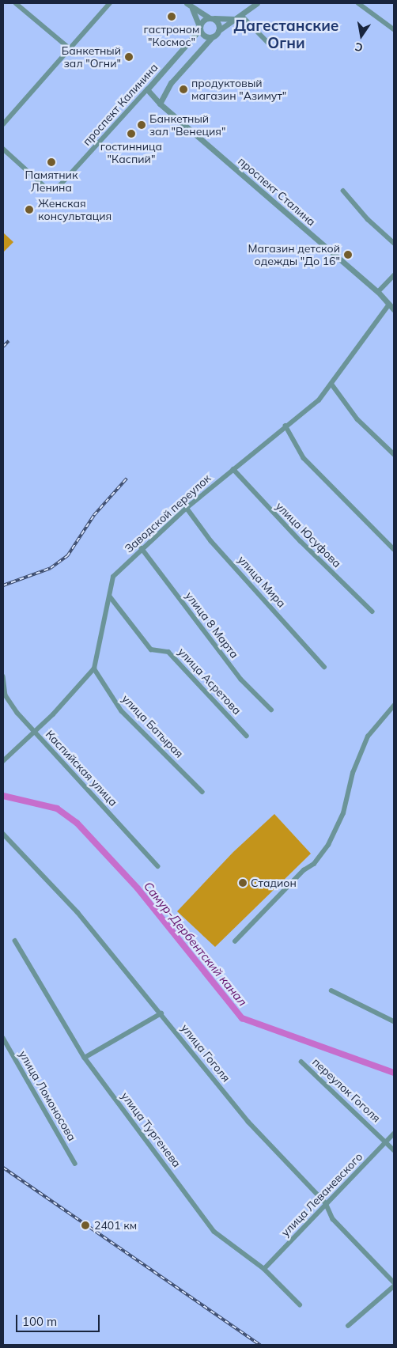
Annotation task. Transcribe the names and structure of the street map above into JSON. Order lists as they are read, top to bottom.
{
  "streets": {
    "street": [
      "проспект Калинина",
      "проспект Сталина",
      "Заводской переулок",
      "улица Юсуфова",
      "улица Мира",
      "улица 8 Марта",
      "улица Асретова",
      "улица Батырая",
      "Каспийская улица",
      "улица Гоголя",
      "переулок Гоголя",
      "улица Ломоносова",
      "улица Тургенева",
      "улица Леваневского"
    ]
  },
  "crossings": [
    ["проспект Калинина", "проспект Сталина"],
    ["проспект Сталина", "Заводской переулок"],
    ["Заводской переулок", "улица Юсуфова"],
    ["Заводской переулок", "улица Мира"],
    ["Заводской переулок", "улица 8 Марта"],
    ["Заводской переулок", "улица Асретова"],
    ["Заводской переулок", "улица Батырая"],
    ["улица Гоголя", "улица Леваневского"],
    ["переулок Гоголя", "улица Леваневского"],
    ["улица Тургенева", "улица Леваневского"]
  ],
  "districts": ["Дагестанские Огни"],
  "water": ["Самур-Дербентский канал"],
  "places": [
    "гастроном \"Космос\"",
    "Банкетный зал \"Огни\"",
    "продуктовый магазин \"Азимут\"",
    "Банкетный зал \"Венеция\"",
    "гостинница \"Каспий\"",
    "Памятник Ленина",
    "Женская консультация",
    "Магазин детской одежды \"До 16\"",
    "Стадион",
    "2401 км"
  ],
  "scale_bar": "100 m",
  "north": "bottom"
}
